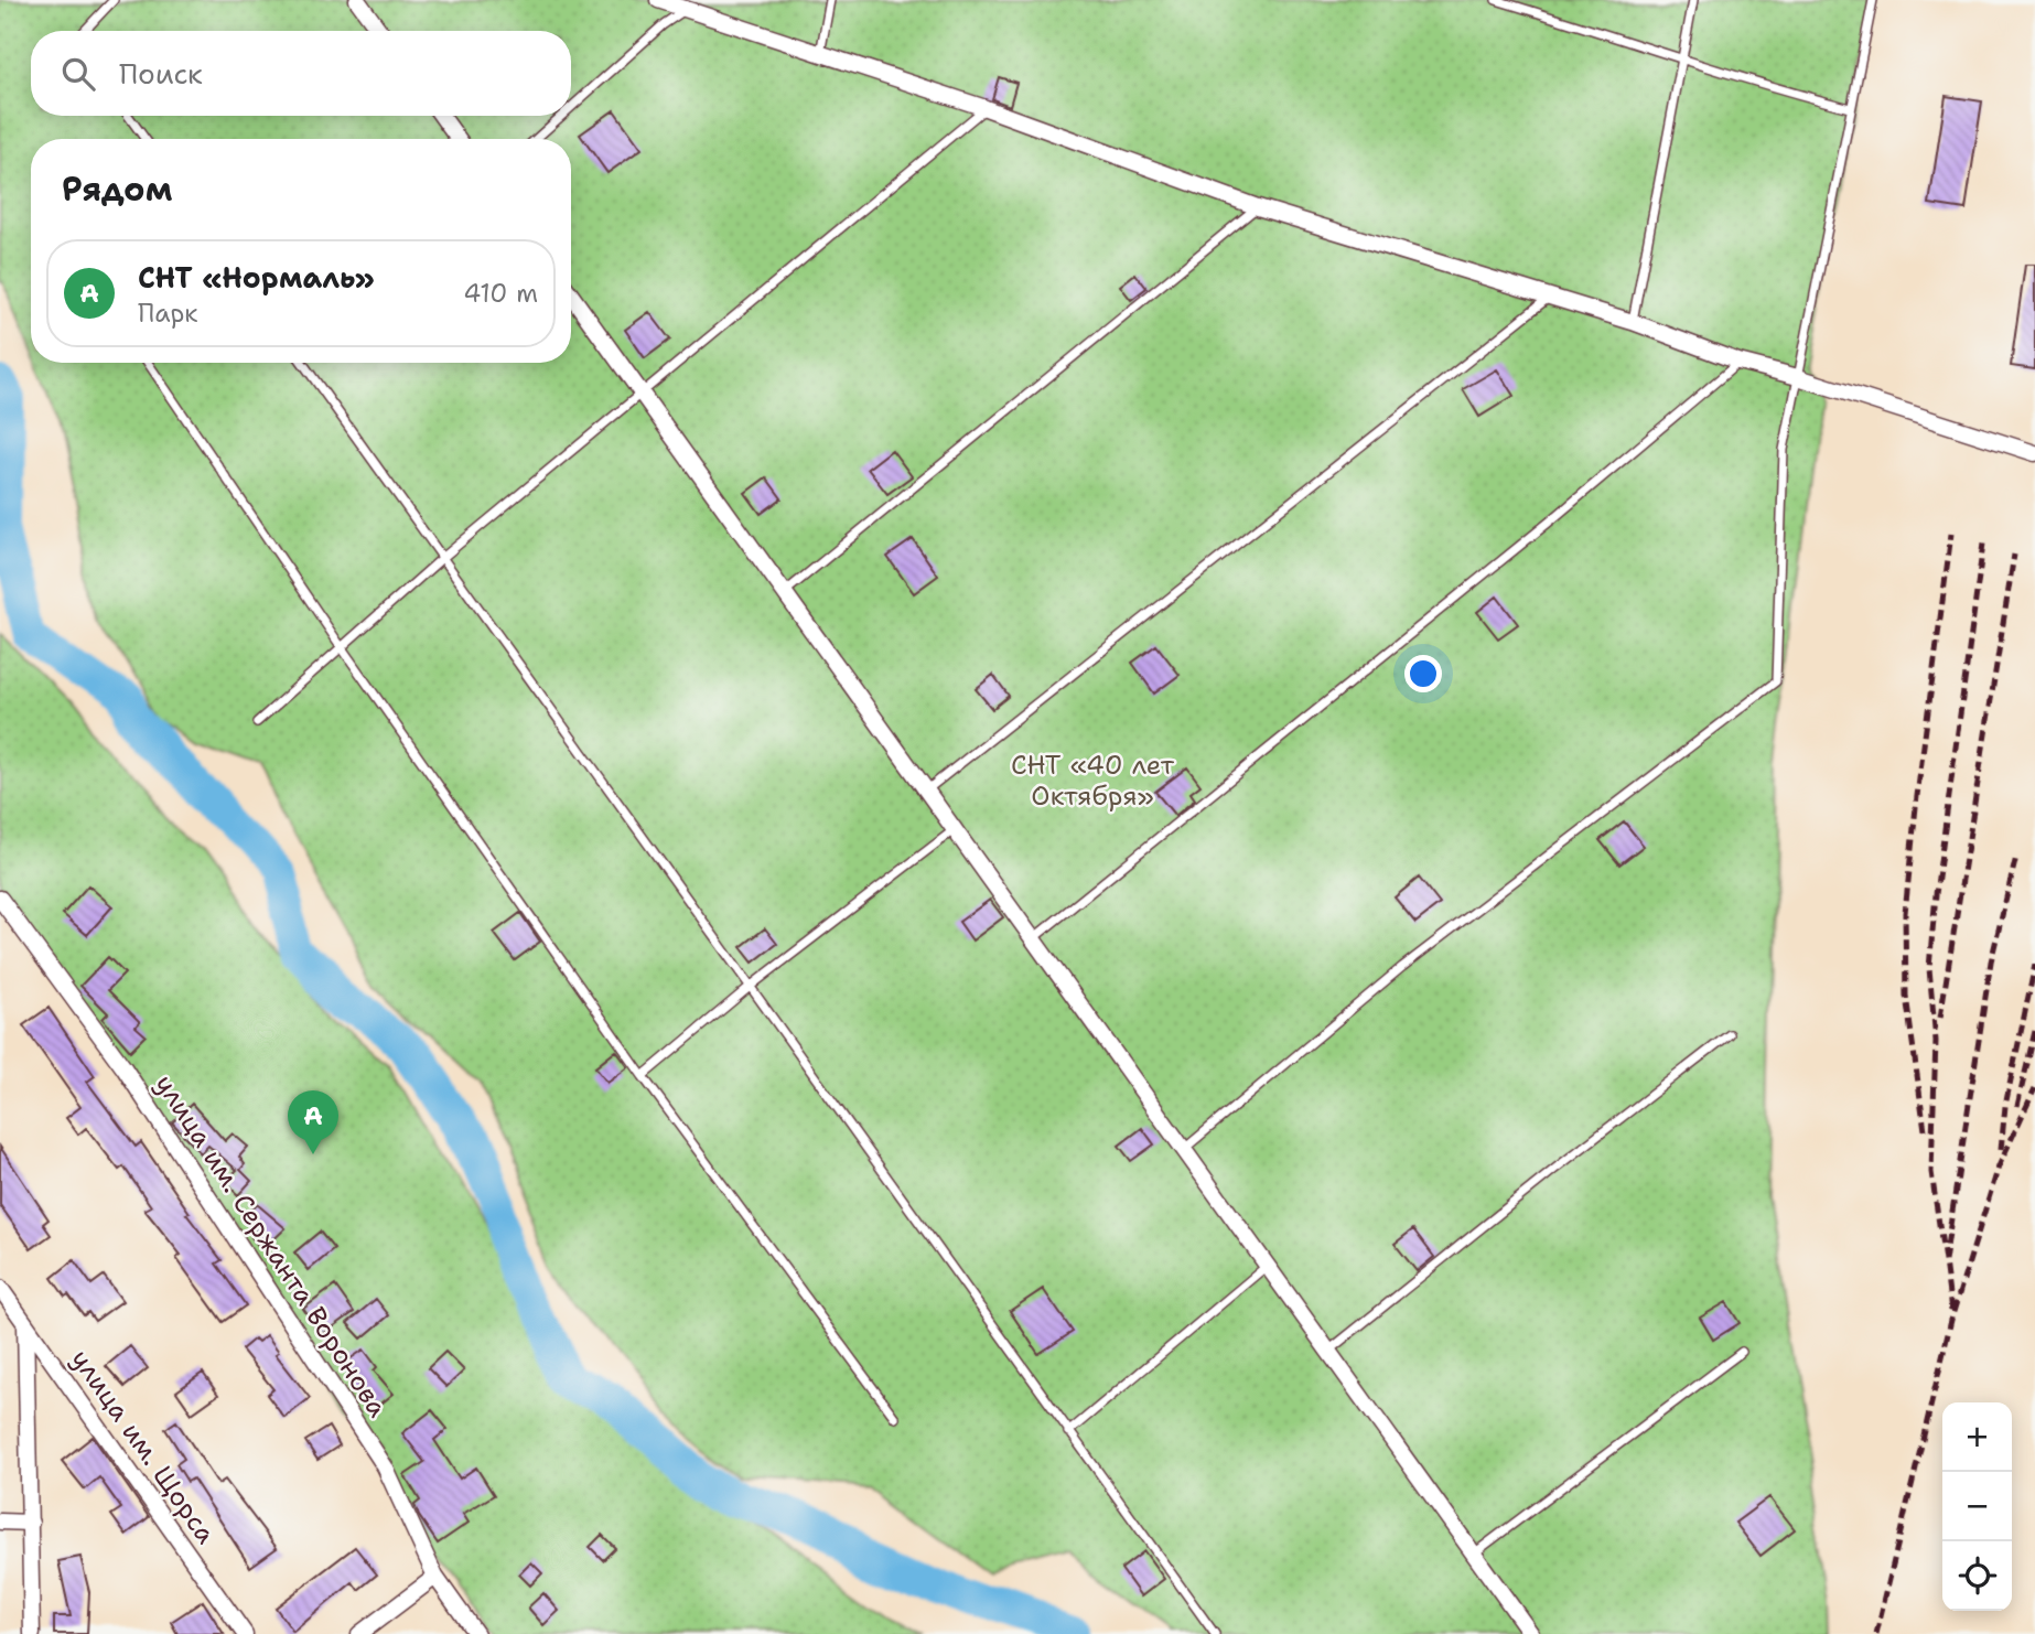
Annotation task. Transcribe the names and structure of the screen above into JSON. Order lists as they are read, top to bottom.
{
  "streets": {
    "street": ["улица им. Сержанта Воронова", "улица им. Щорса"]
  },
  "parks": ["СНТ «40 лет Октября»"],
  "page": {
    "search": "Поиск",
    "heading": "Рядом",
    "list": [
      {
        "mark": "A",
        "name": "СНТ «Нормаль»",
        "note": "Парк",
        "value": "410 m"
      }
    ],
    "pins": "A",
    "map_buttons": ["+", "−"]
  }
}
